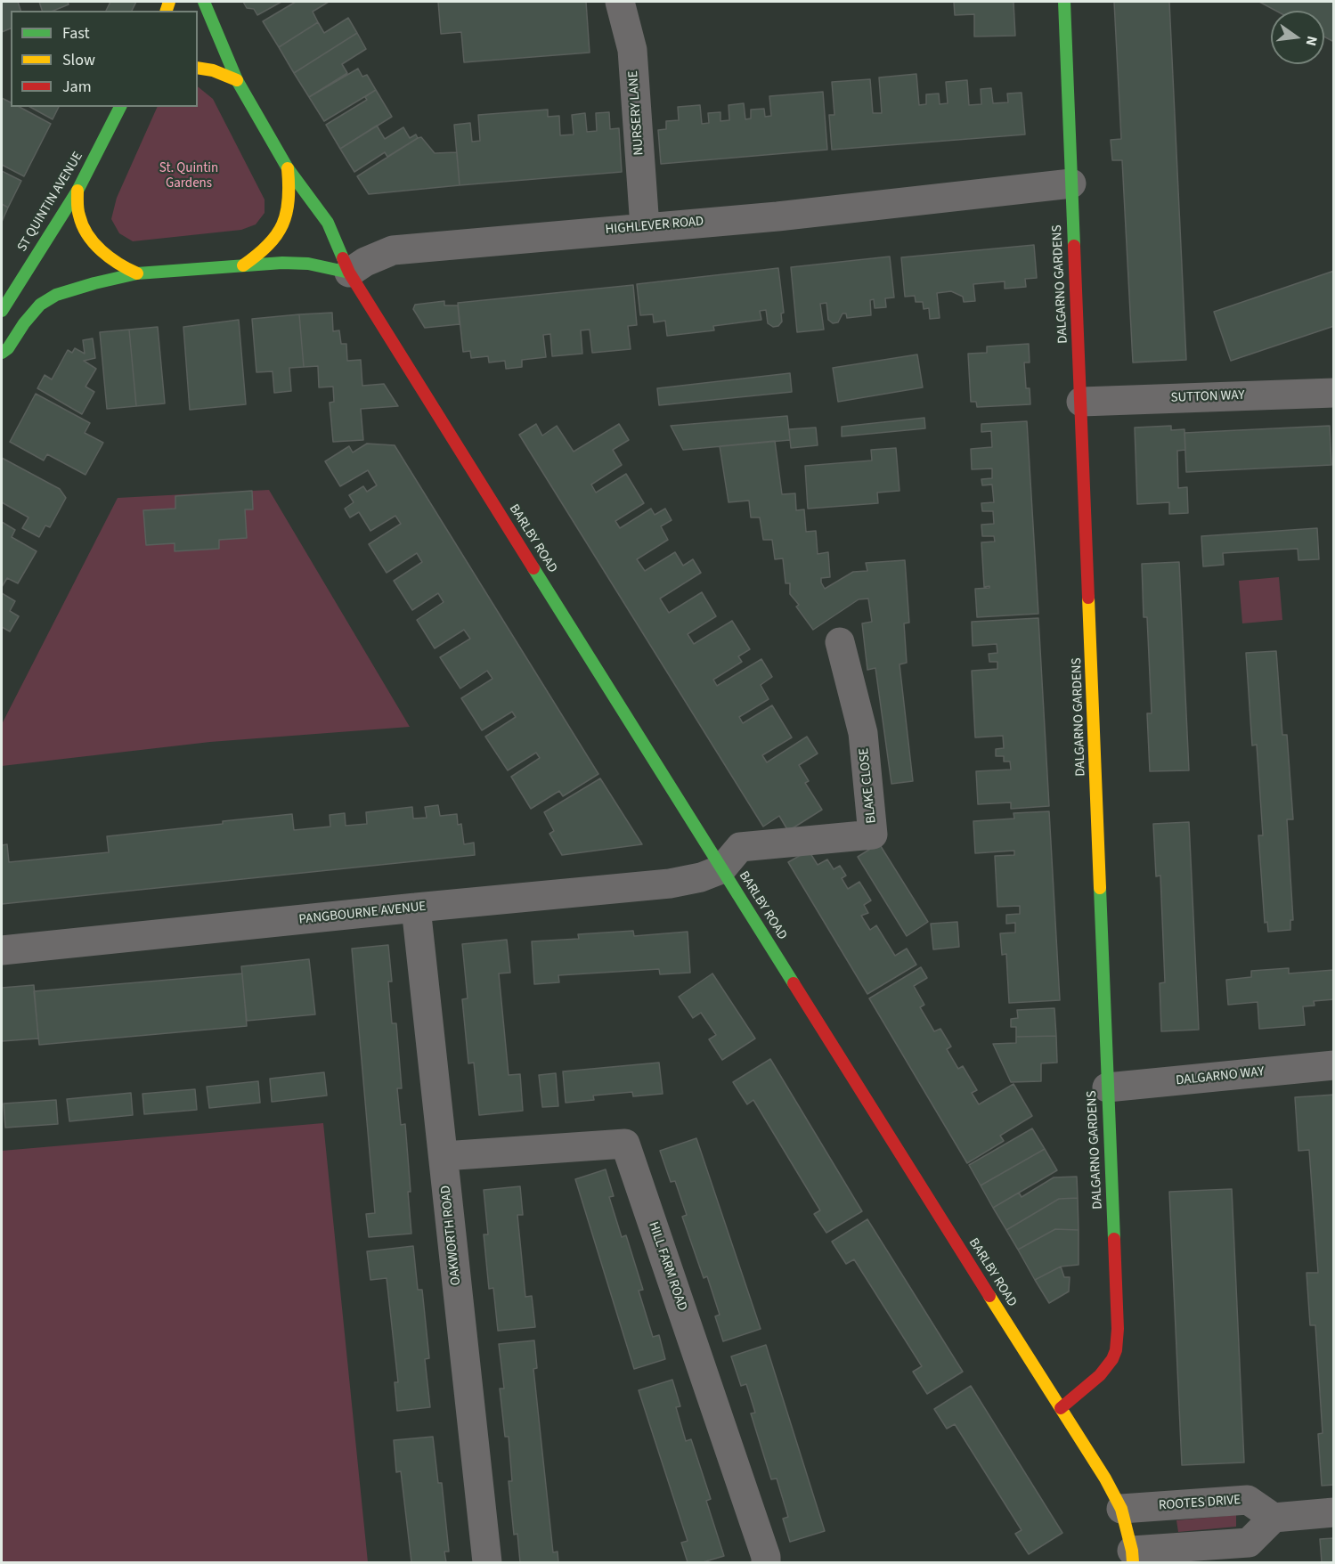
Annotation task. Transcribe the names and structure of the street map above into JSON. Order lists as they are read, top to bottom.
{
  "streets": {
    "street": [
      "NURSERY LANE",
      "ST QUINTIN AVENUE",
      "HIGHLEVER ROAD",
      "DALGARNO GARDENS",
      "SUTTON WAY",
      "BARLBY ROAD",
      "BLAKE CLOSE",
      "PANGBOURNE AVENUE",
      "DALGARNO WAY",
      "OAKWORTH ROAD",
      "HILL FARM ROAD",
      "ROOTES DRIVE"
    ]
  },
  "crossings": [
    ["NURSERY LANE", "HIGHLEVER ROAD"],
    ["HIGHLEVER ROAD", "DALGARNO GARDENS"],
    ["HIGHLEVER ROAD", "BARLBY ROAD"],
    ["DALGARNO GARDENS", "SUTTON WAY"],
    ["DALGARNO GARDENS", "BARLBY ROAD"],
    ["DALGARNO GARDENS", "DALGARNO WAY"],
    ["BARLBY ROAD", "BLAKE CLOSE"],
    ["BARLBY ROAD", "PANGBOURNE AVENUE"],
    ["BARLBY ROAD", "ROOTES DRIVE"],
    ["BLAKE CLOSE", "PANGBOURNE AVENUE"],
    ["PANGBOURNE AVENUE", "OAKWORTH ROAD"],
    ["OAKWORTH ROAD", "HILL FARM ROAD"]
  ],
  "parks": ["St. Quintin Gardens"],
  "legend": ["Fast", "Slow", "Jam"],
  "north": "right"
}
